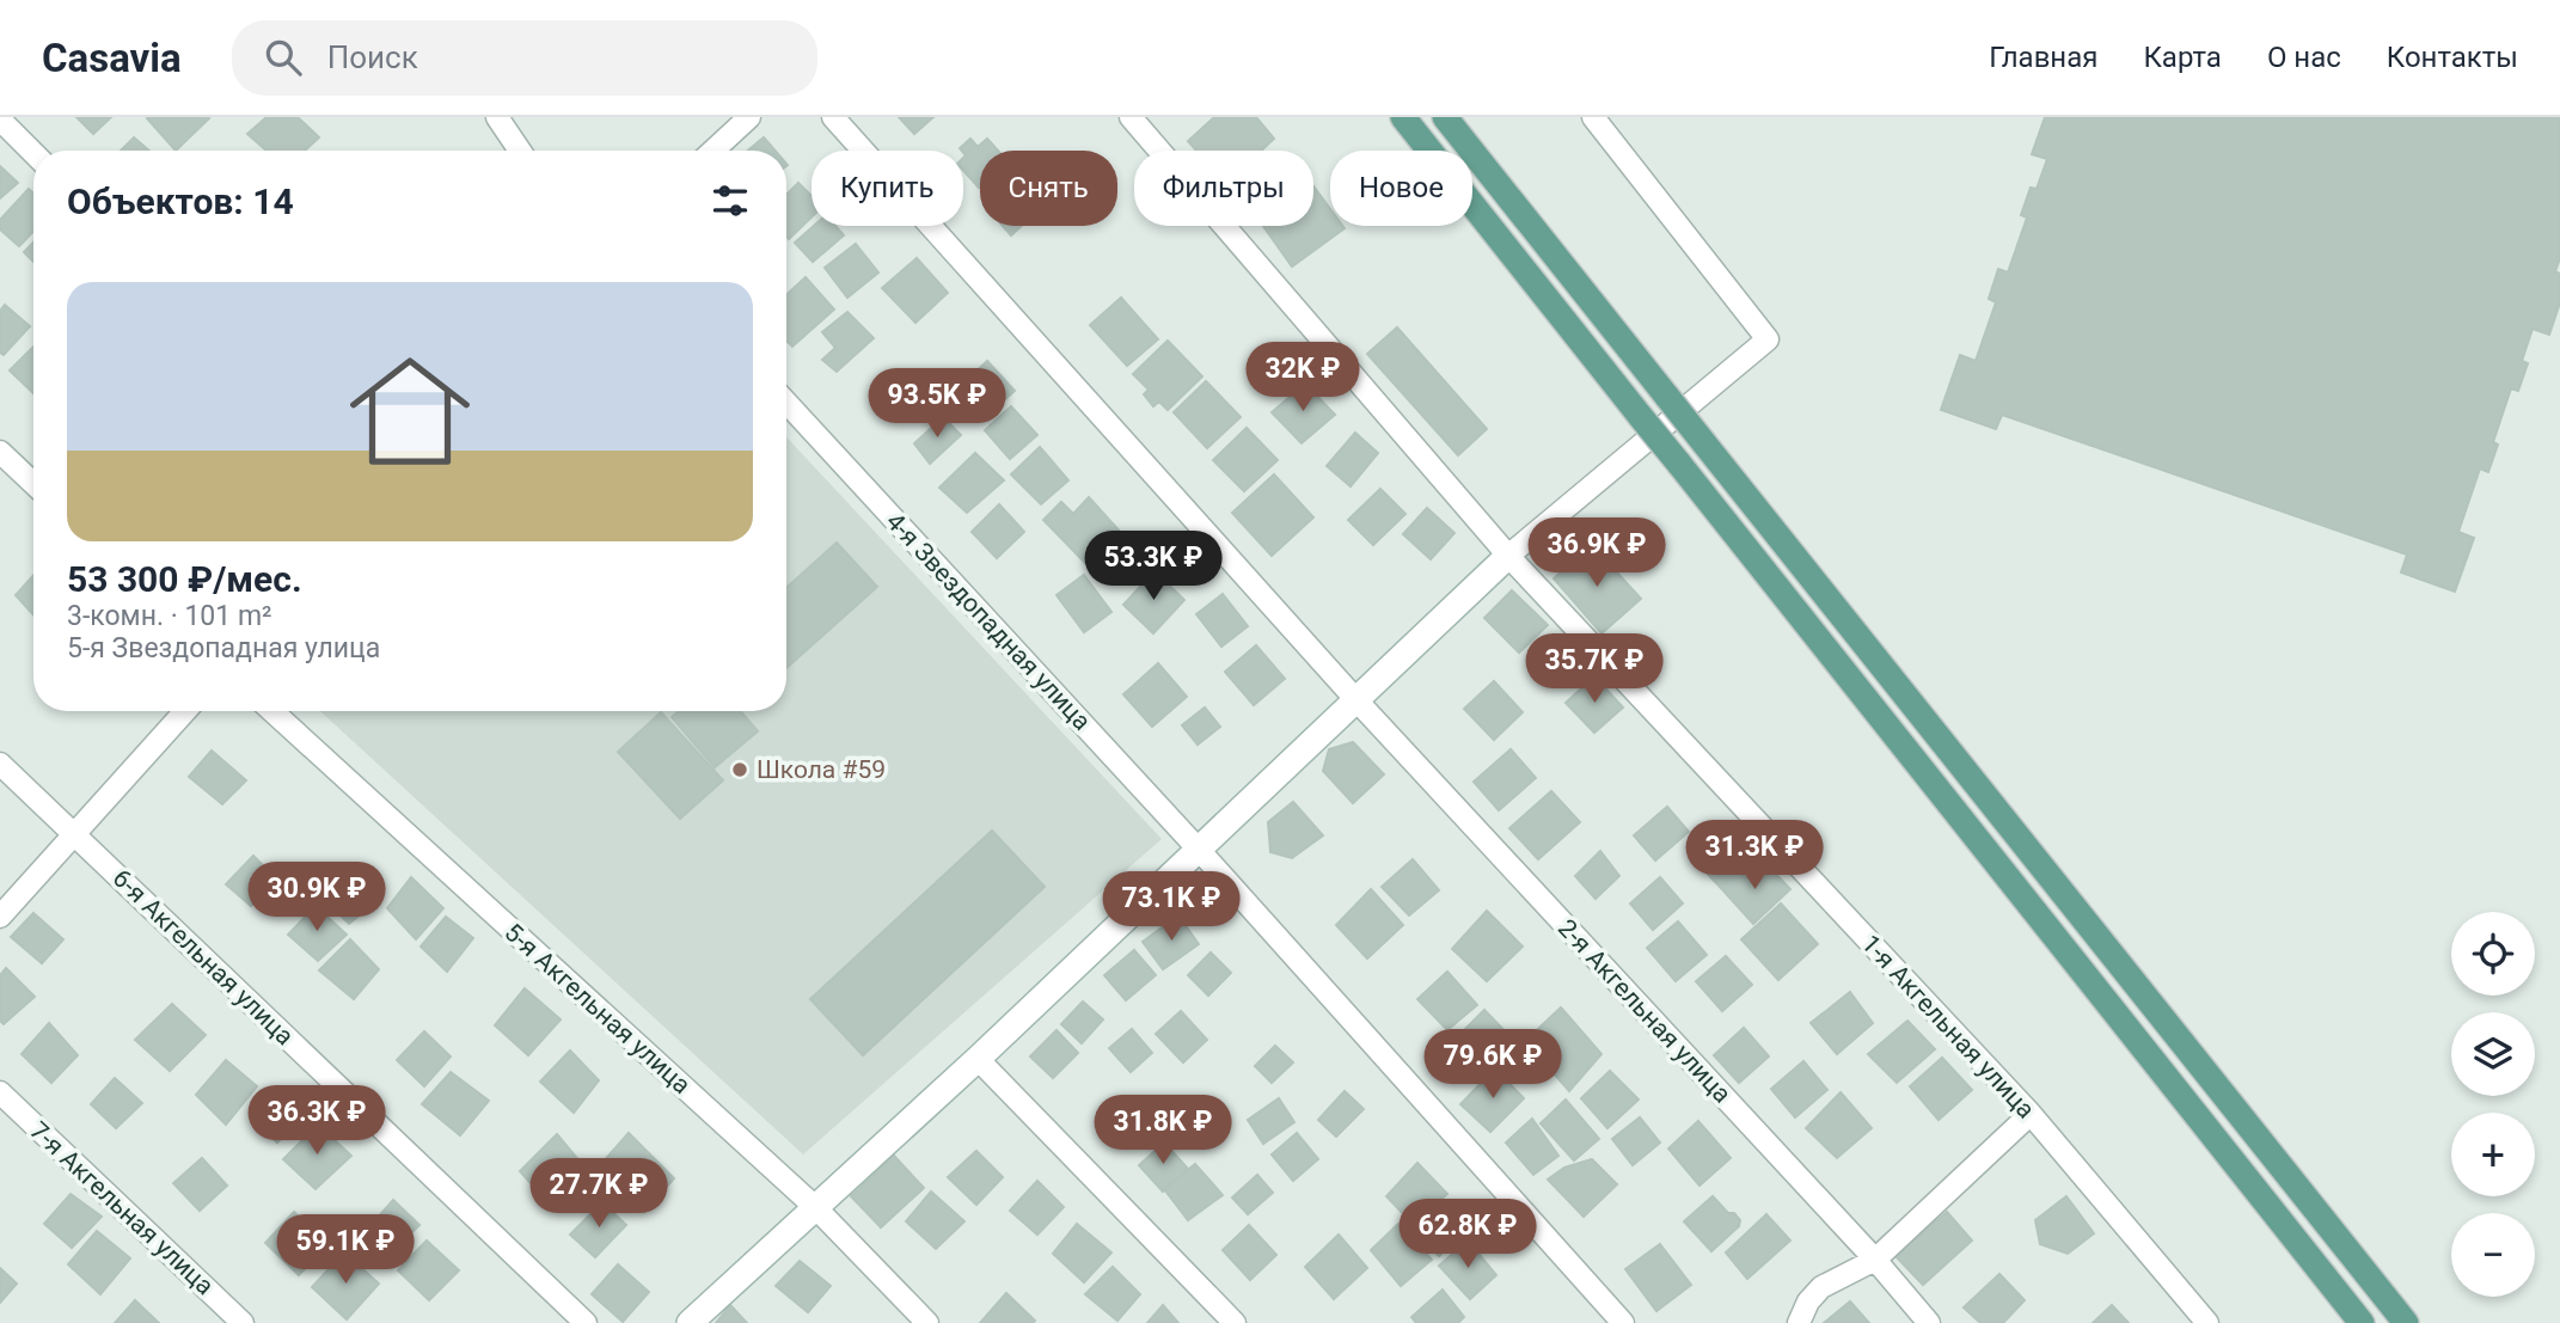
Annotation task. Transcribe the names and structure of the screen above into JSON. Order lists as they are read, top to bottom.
{
  "streets": {
    "street": [
      "4-я Звездопадная улица",
      "6-я Акгельная улица",
      "5-я Акгельная улица",
      "2-я Акгельная улица",
      "1-я Акгельная улица",
      "7-я Акгельная улица"
    ]
  },
  "places": ["Школа #59"],
  "page": {
    "header": "Casavia",
    "search": "Поиск",
    "nav": [
      "Главная",
      "Карта",
      "О нас",
      "Контакты"
    ],
    "chip": [
      "Купить",
      "Снять",
      "Фильтры",
      "Новое"
    ],
    "heading": "Объектов: 14",
    "list": [
      {
        "name": "53 300 ₽/мес.",
        "note": "3-комн. · 101 m² · 5-я Звездопадная улица"
      }
    ],
    "price": [
      "32K ₽",
      "93.5K ₽",
      "36.9K ₽",
      "53.3K ₽",
      "35.7K ₽",
      "31.3K ₽",
      "30.9K ₽",
      "73.1K ₽",
      "79.6K ₽",
      "36.3K ₽",
      "31.8K ₽",
      "27.7K ₽",
      "62.8K ₽",
      "59.1K ₽"
    ],
    "map_buttons": ["+", "−"]
  }
}
